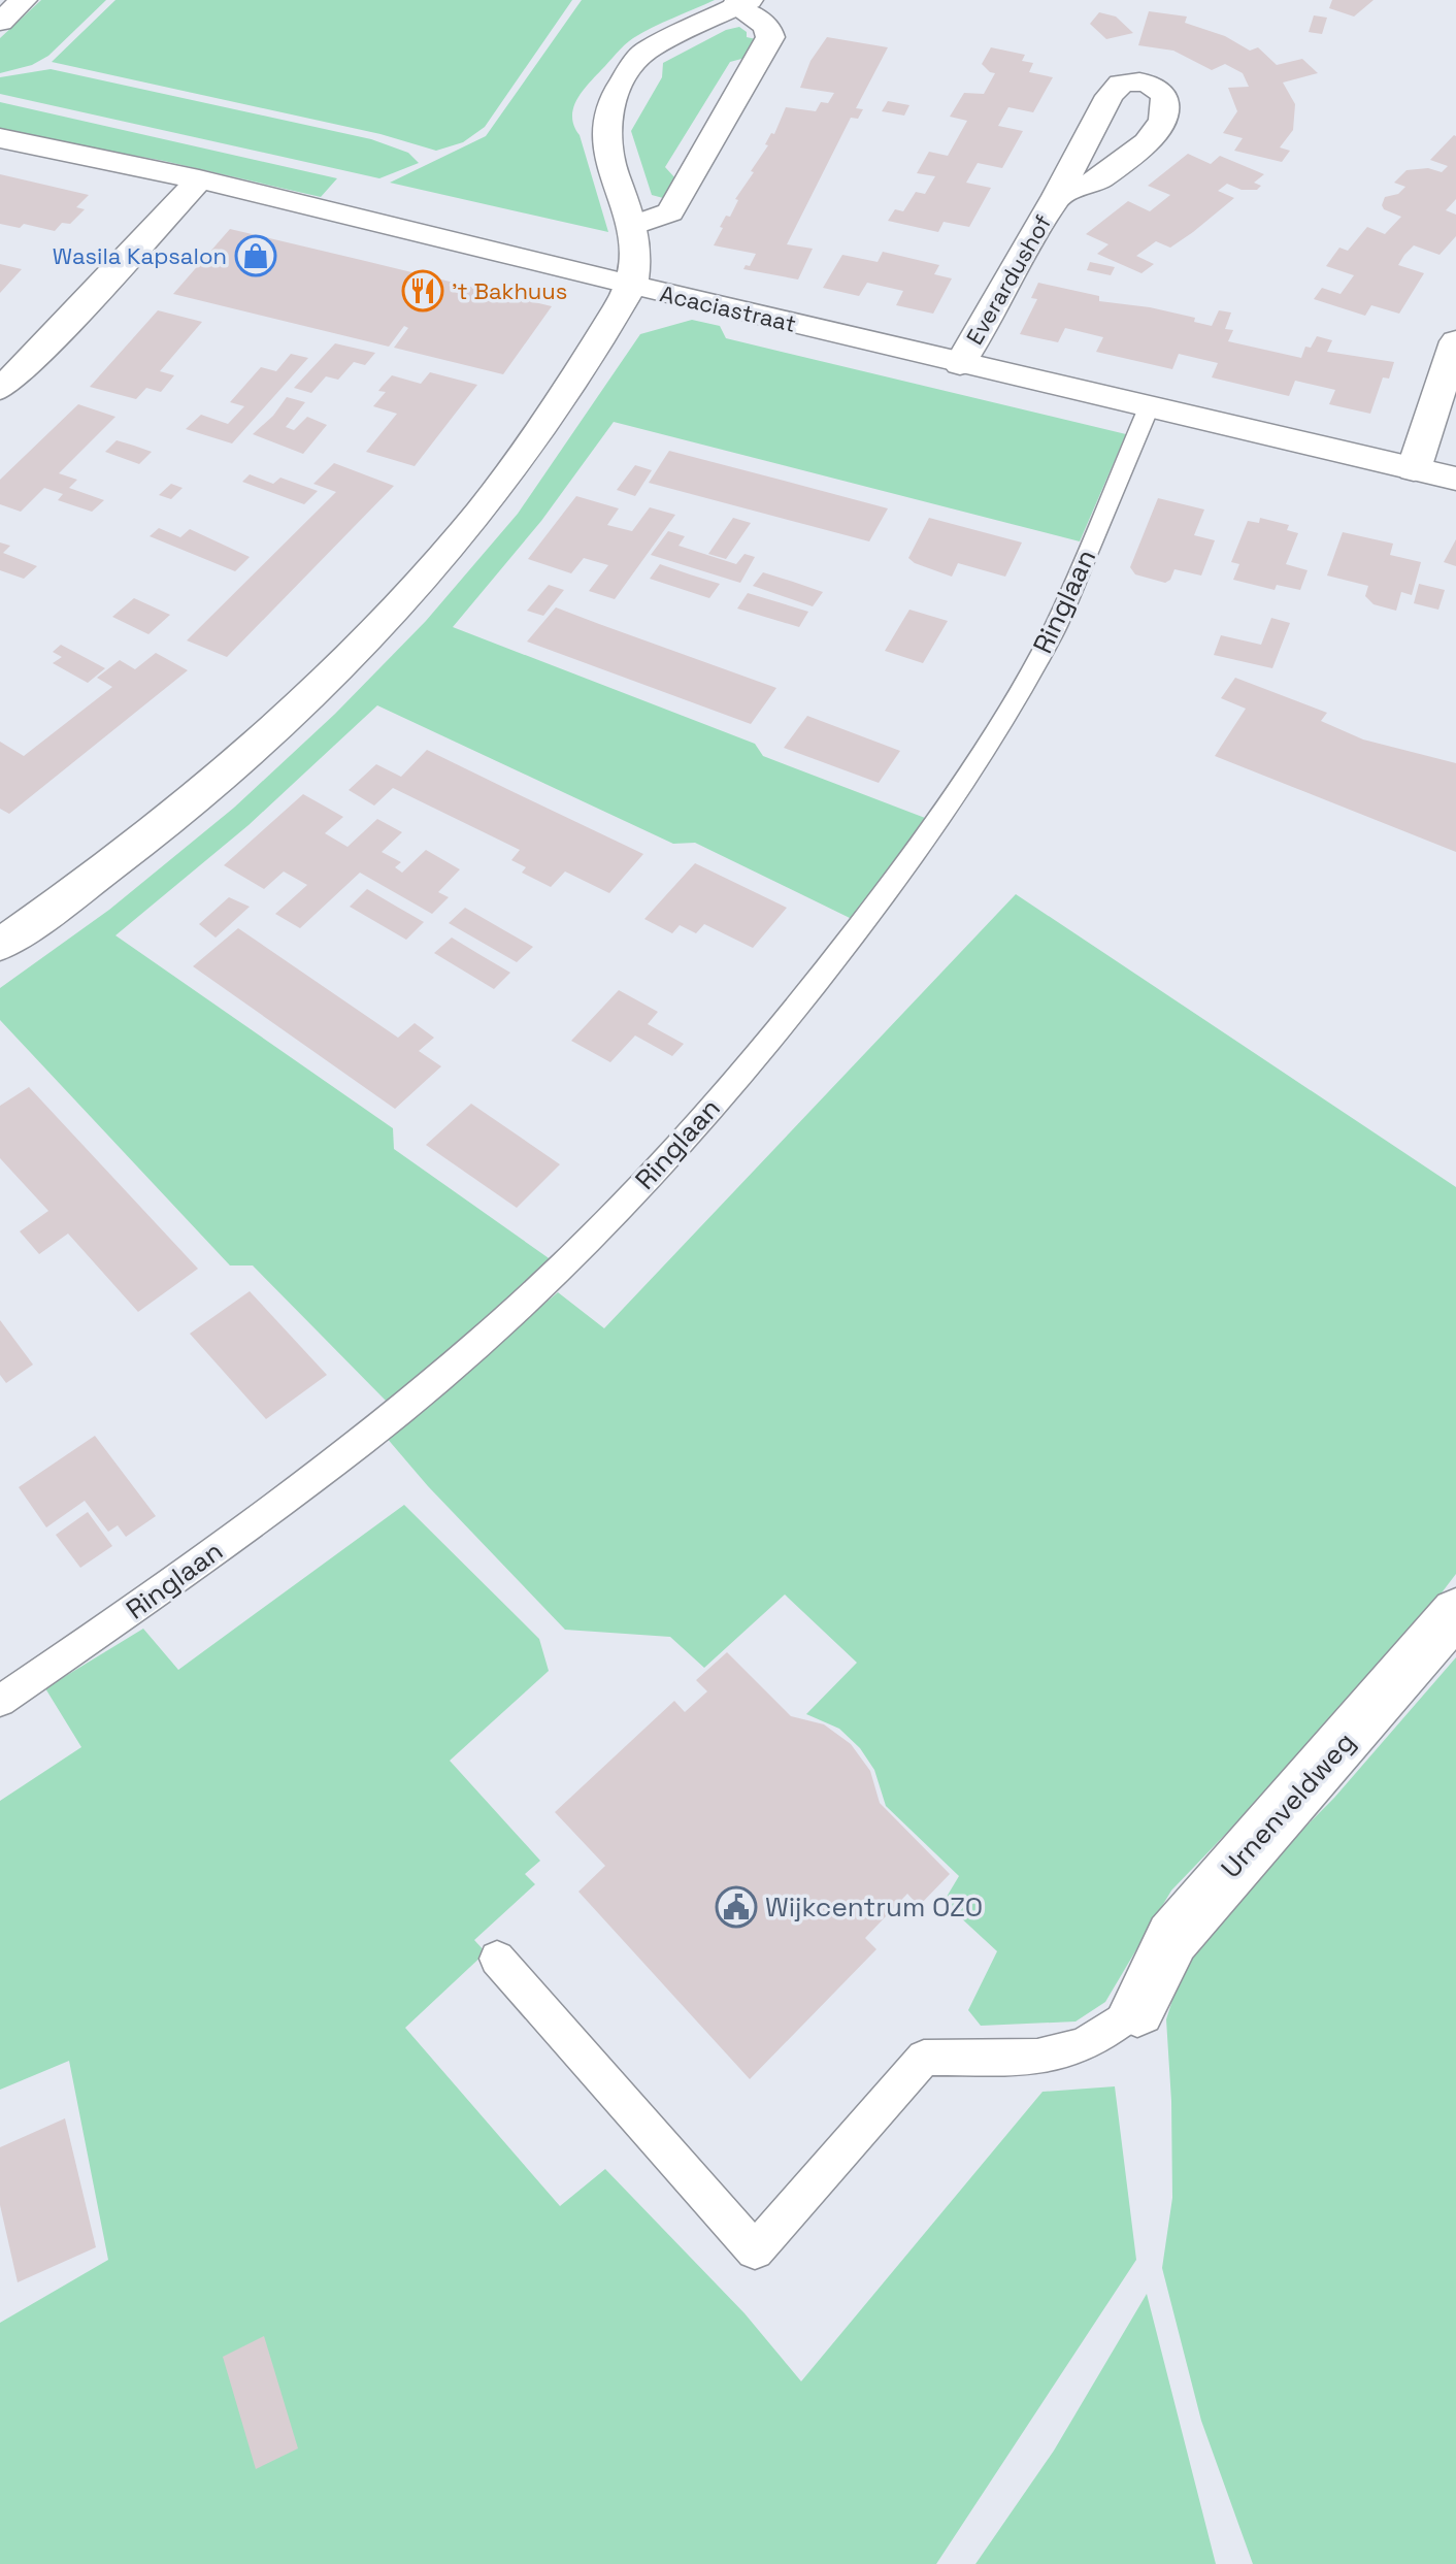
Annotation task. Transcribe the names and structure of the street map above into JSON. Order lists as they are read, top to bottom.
{
  "streets": {
    "street": ["Everardushof", "Acaciastraat", "Urnenveldweg"],
    "lane": ["Ringlaan"]
  },
  "crossings": [
    ["Everardushof", "Acaciastraat"],
    ["Acaciastraat", "Ringlaan"]
  ],
  "places": {
    "shop": ["Wasila Kapsalon"],
    "restaurant": ["'t Bakhuus"],
    "public building": ["Wijkcentrum OZO"]
  }
}
